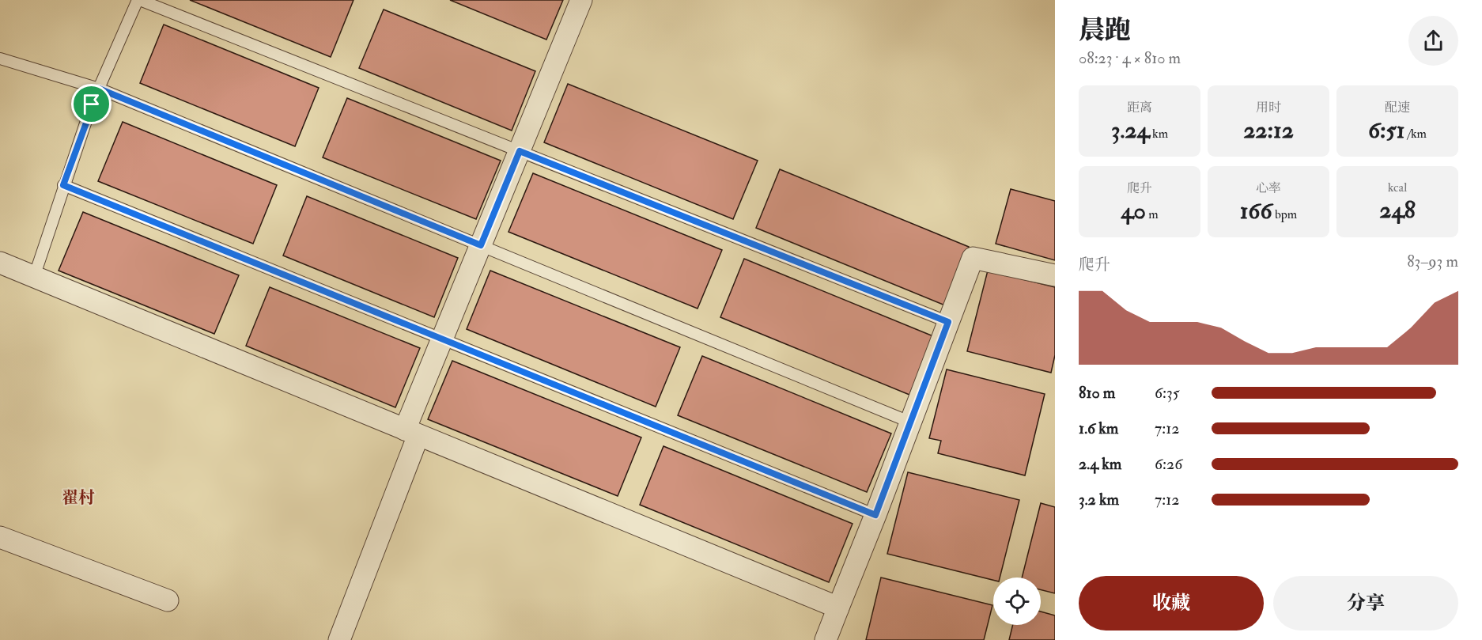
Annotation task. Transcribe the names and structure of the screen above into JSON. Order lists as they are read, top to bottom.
{
  "districts": ["翟村"],
  "page": {
    "heading": ["晨跑", "08:23 · 4 × 810 m"],
    "stats": [
      ["距离", "3.24 km"],
      ["用时", "22:12"],
      ["配速", "6:51 /km"],
      ["爬升", "40 m"],
      ["心率", "166 bpm"],
      ["kcal", "248"]
    ],
    "chart": ["爬升", "83–93 m"],
    "list": [
      {
        "name": "810 m",
        "note": "6:35"
      },
      {
        "name": "1.6 km",
        "note": "7:12"
      },
      {
        "name": "2.4 km",
        "note": "6:26"
      },
      {
        "name": "3.2 km",
        "note": "7:12"
      }
    ],
    "buttons": ["收藏", "分享"]
  }
}
